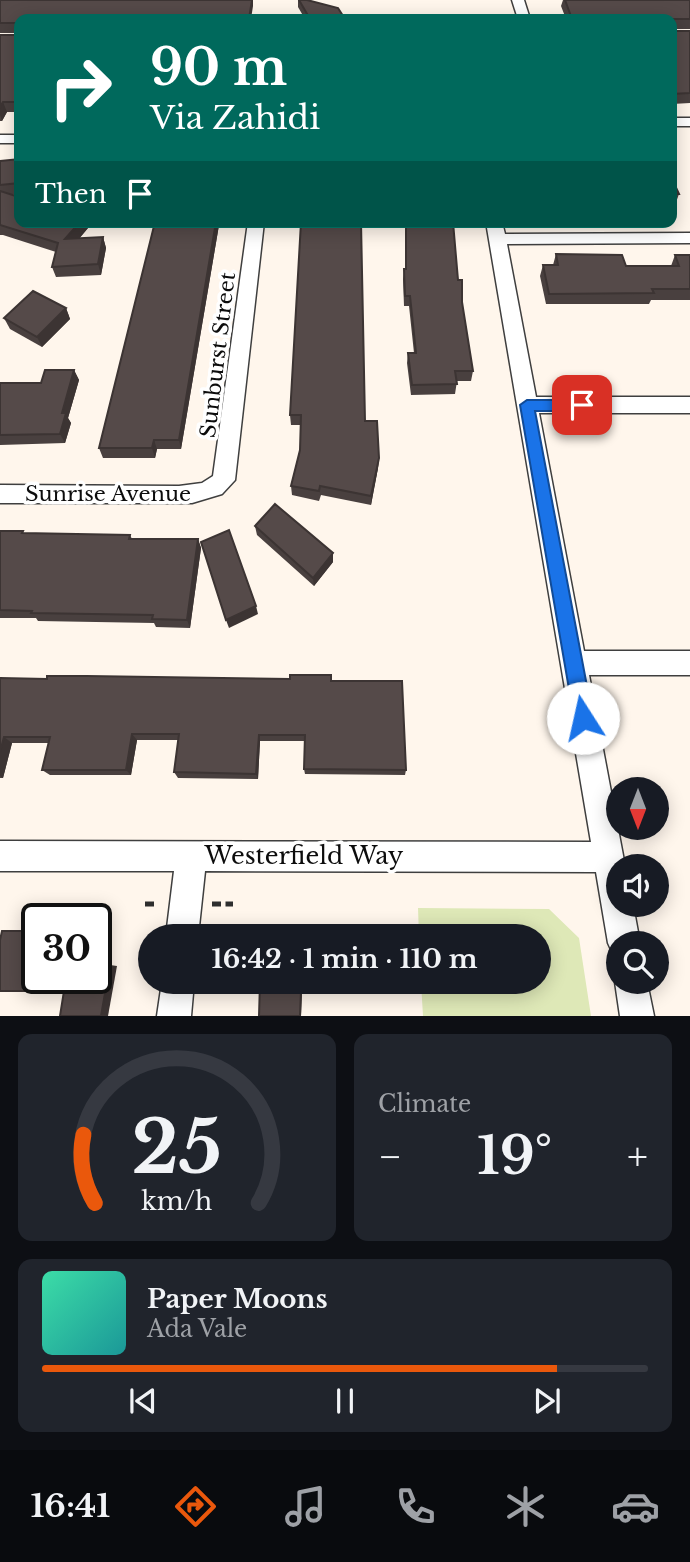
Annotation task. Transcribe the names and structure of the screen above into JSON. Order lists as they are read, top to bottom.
{
  "streets": {
    "street": ["Sunburst Street", "Sunrise Avenue", "Westerfield Way"]
  },
  "crossings": [
    ["Sunburst Street", "Sunrise Avenue"]
  ],
  "north": "bottom",
  "page": {
    "turn": ["90 m", "Via Zahidi"],
    "then": "Then",
    "limit": "30",
    "trip": "16:42 · 1 min · 110 m",
    "tile": "Climate",
    "heat": ["−", "19°", "+"],
    "song": ["Paper Moons", "Ada Vale"],
    "tabs": "16:41",
    "gauge": ["25", "km/h"]
  }
}
